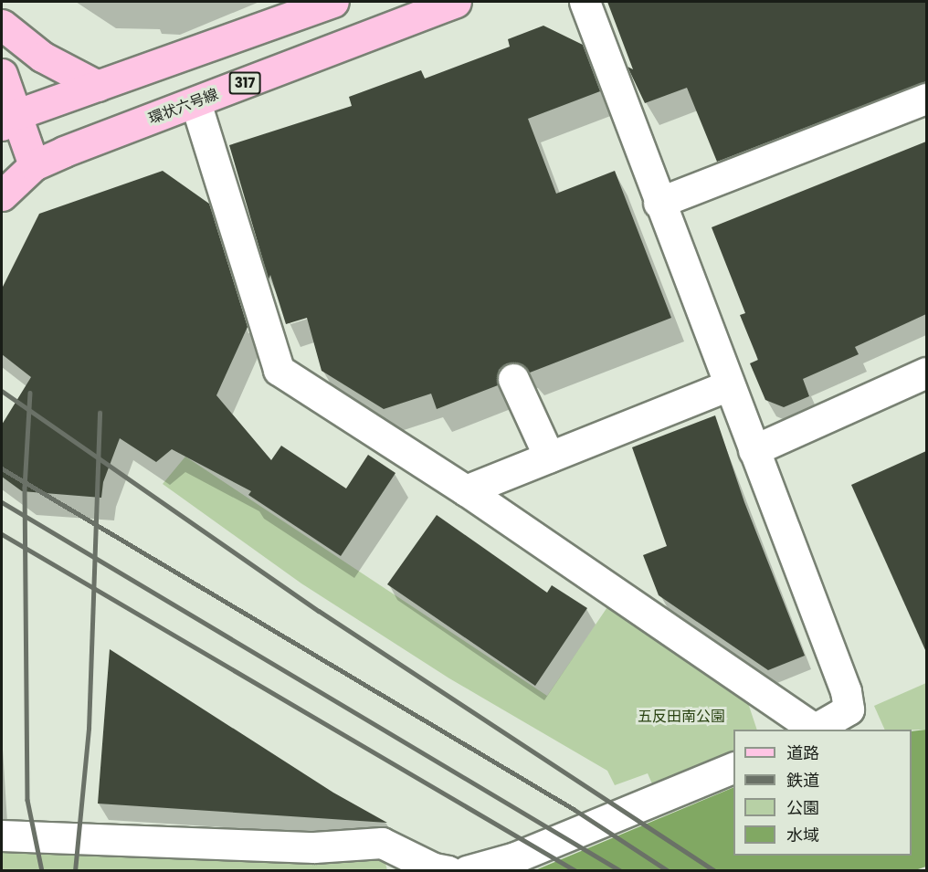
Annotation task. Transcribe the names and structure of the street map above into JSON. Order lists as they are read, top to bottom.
{
  "streets": {
    "main road": ["317", "環状六号線"]
  },
  "parks": ["五反田南公園"],
  "legend": [
    "道路",
    "鉄道",
    "公園",
    "水域"
  ]
}
